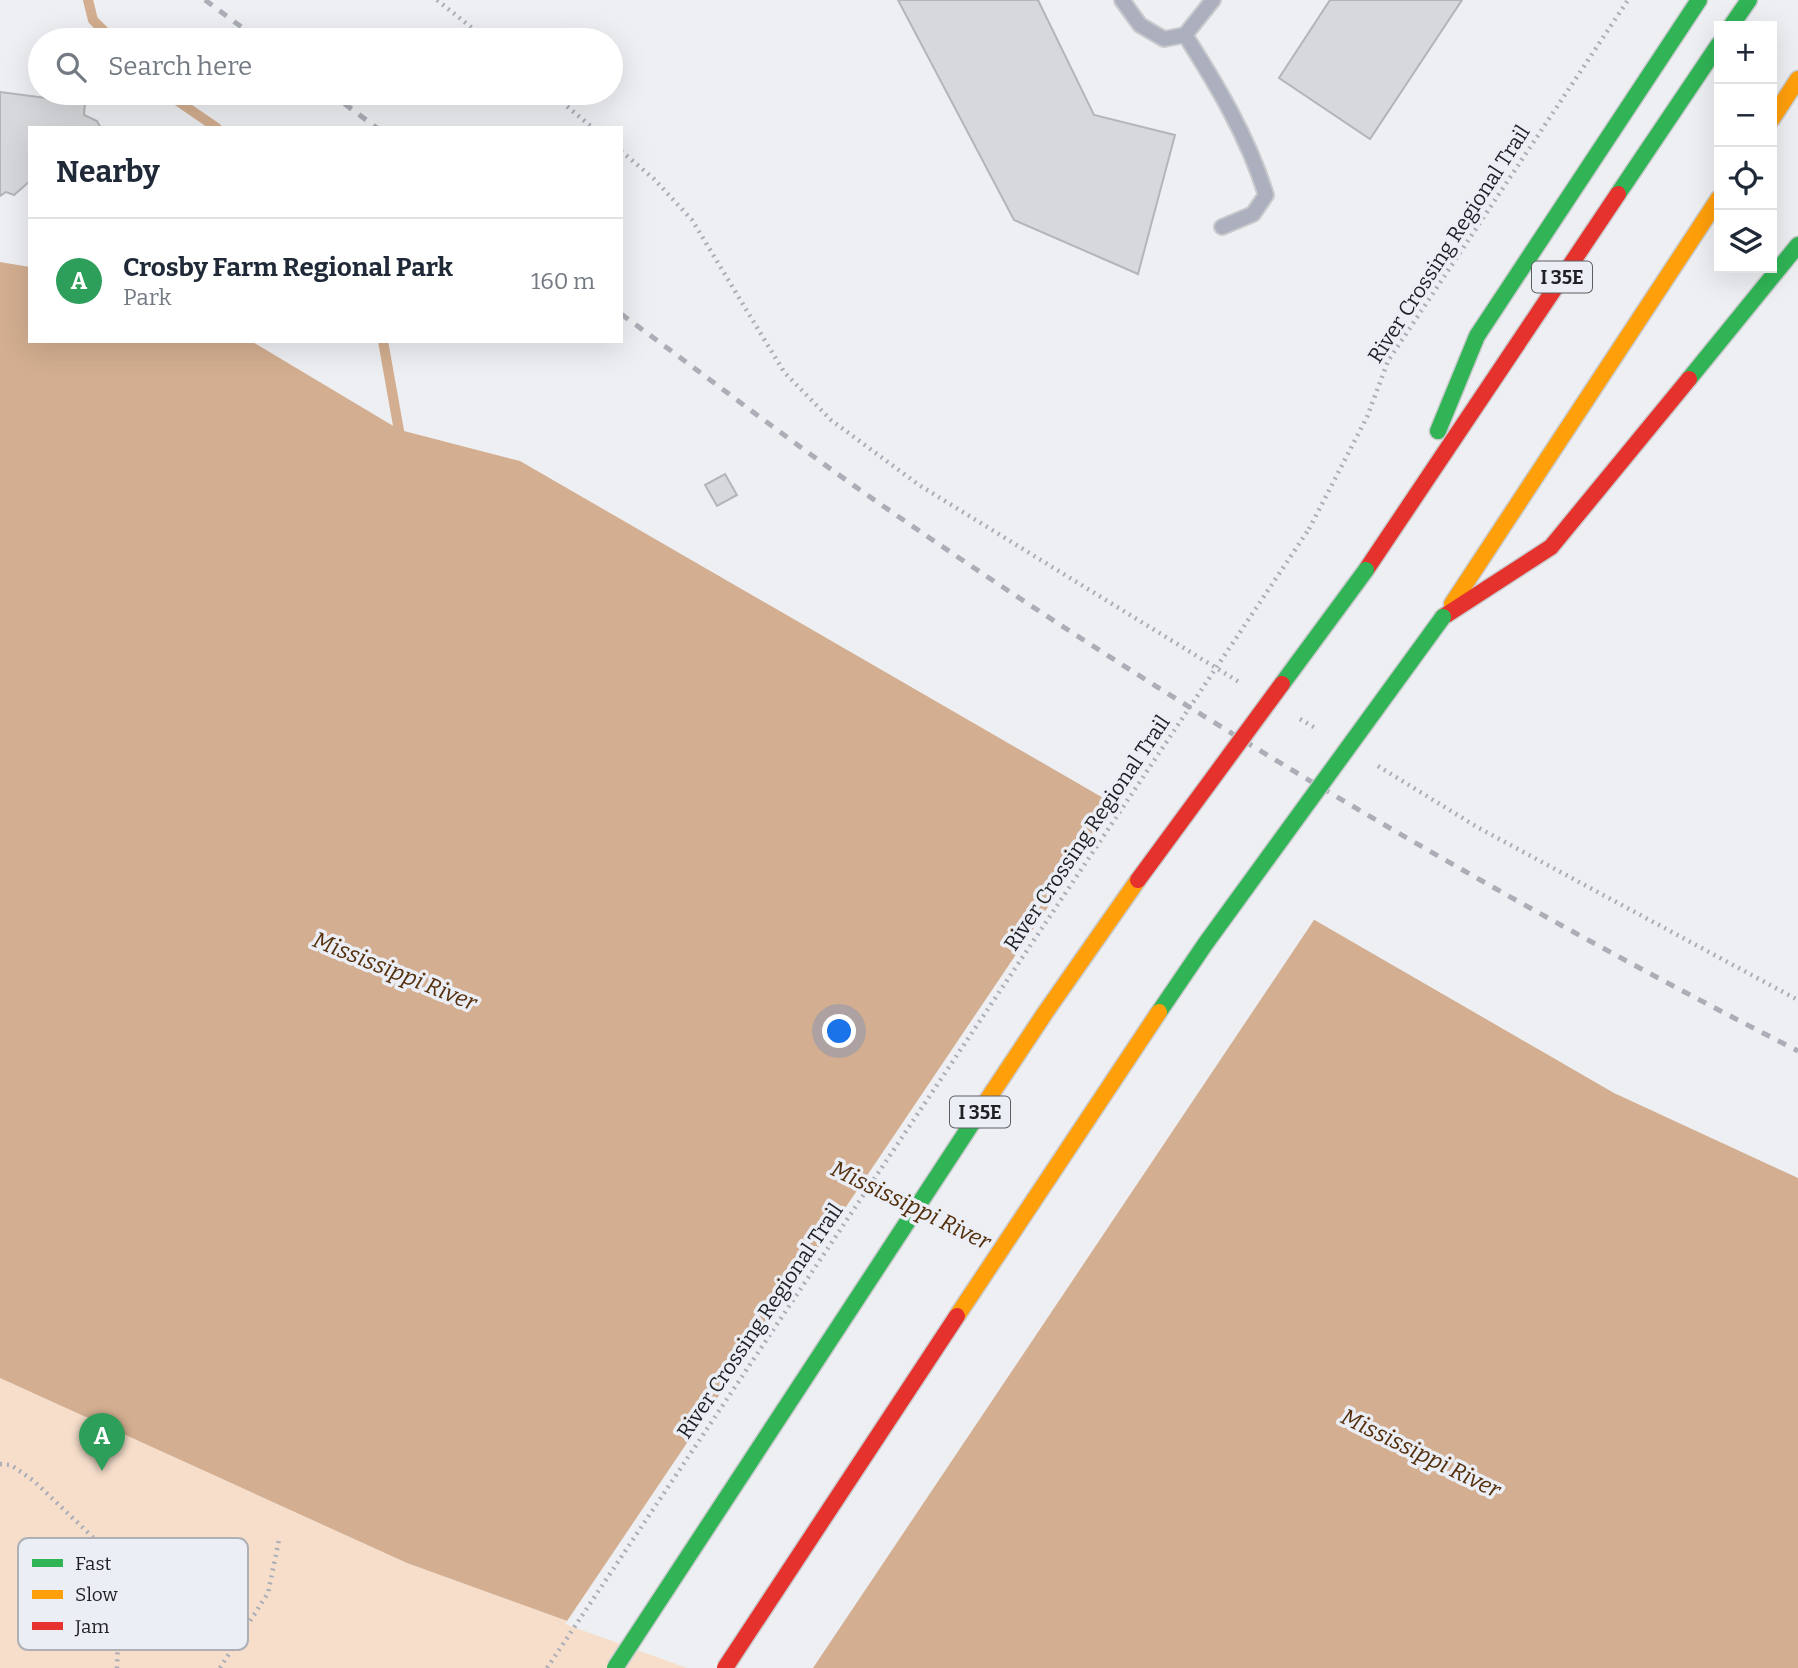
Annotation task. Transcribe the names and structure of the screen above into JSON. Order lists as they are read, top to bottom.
{
  "streets": {
    "highway": ["I 35E"],
    "path": ["River Crossing Regional Trail"]
  },
  "water": ["Mississippi River"],
  "legend": ["Fast", "Slow", "Jam"],
  "page": {
    "map_buttons": ["+", "−"],
    "search": "Search here",
    "heading": "Nearby",
    "list": [
      {
        "mark": "A",
        "name": "Crosby Farm Regional Park",
        "note": "Park",
        "value": "160 m"
      }
    ],
    "pins": "A"
  }
}
